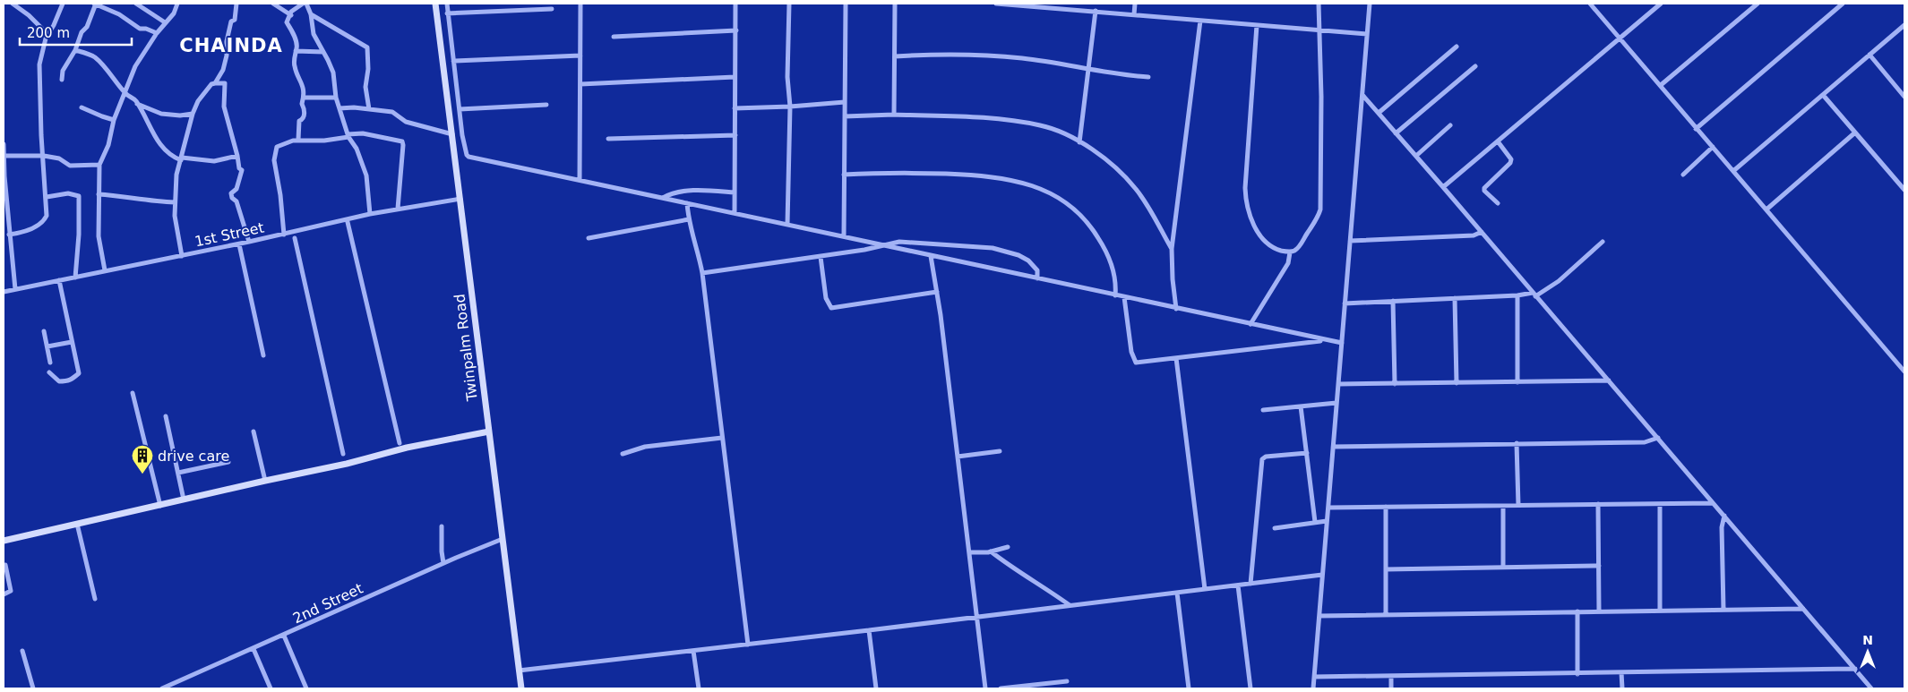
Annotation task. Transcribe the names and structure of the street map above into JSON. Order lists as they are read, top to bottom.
{
  "streets": {
    "main road": ["Twinpalm Road"],
    "street": ["1st Street", "2nd Street"]
  },
  "crossings": [
    ["1st Street", "Twinpalm Road"],
    ["Twinpalm Road", "2nd Street"]
  ],
  "districts": ["CHAINDA"],
  "places": {
    "building": ["drive care"]
  },
  "scale_bar": "200 m",
  "north": "top"
}
